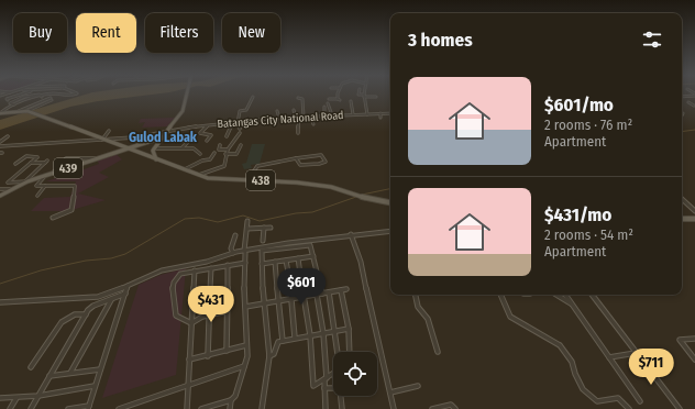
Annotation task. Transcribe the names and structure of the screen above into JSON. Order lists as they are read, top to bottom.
{
  "streets": {
    "main road": ["439", "438"],
    "street": ["Batangas City National Road"]
  },
  "districts": ["Gulod Labak"],
  "page": {
    "chip": [
      "Buy",
      "Rent",
      "Filters",
      "New"
    ],
    "heading": "3 homes",
    "list": [
      {
        "name": "$601/mo",
        "note": "2 rooms · 76 m² · Apartment"
      },
      {
        "name": "$431/mo",
        "note": "2 rooms · 54 m² · Apartment"
      }
    ],
    "price": ["$601", "$431", "$711"]
  }
}
